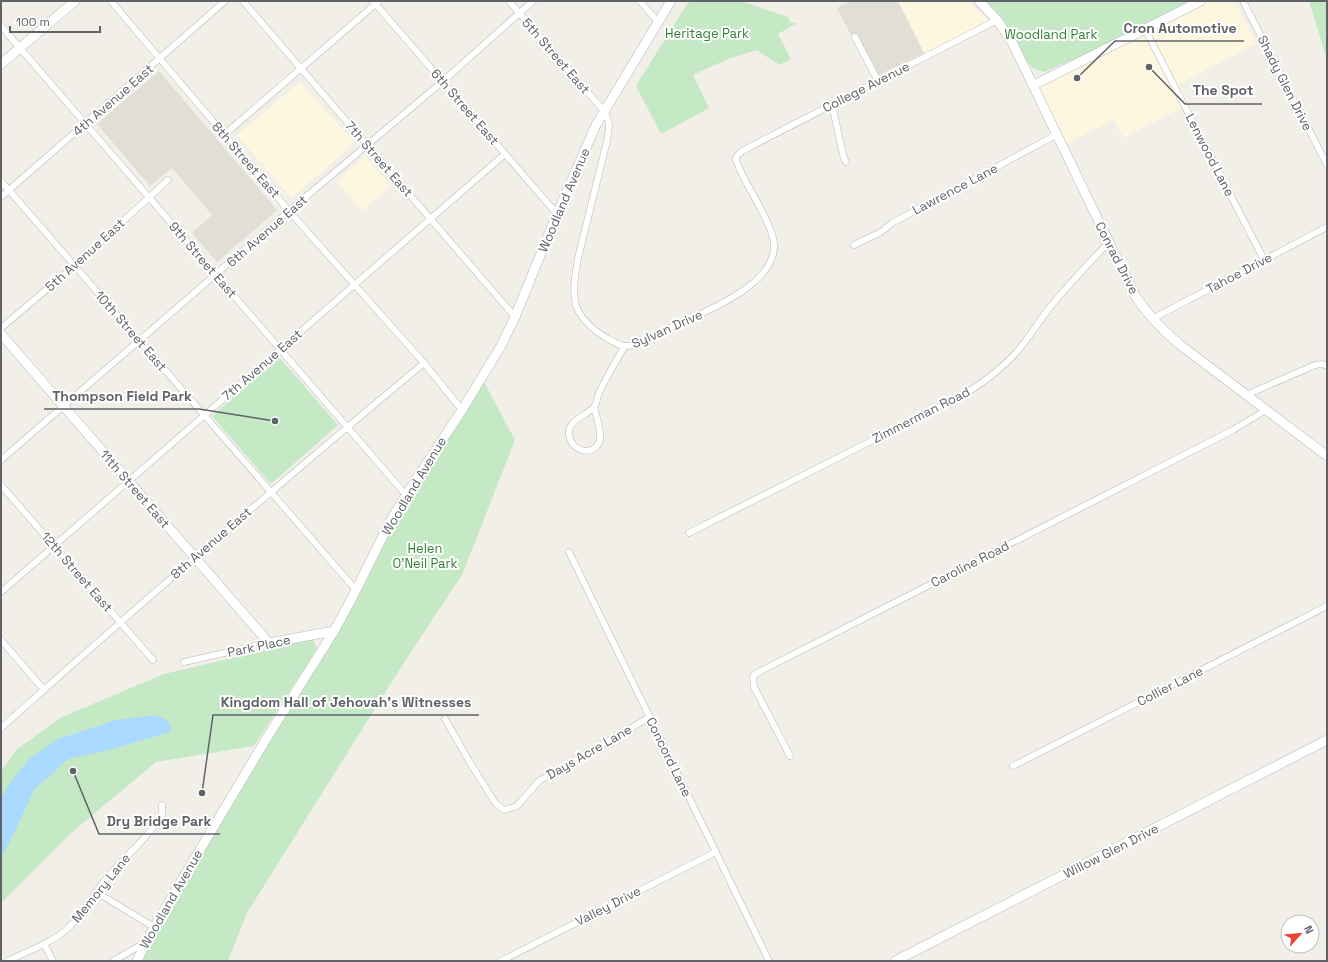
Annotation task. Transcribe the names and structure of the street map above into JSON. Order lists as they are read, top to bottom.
{
  "streets": {
    "street": [
      "5th Street East",
      "Shady Glen Drive",
      "College Avenue",
      "4th Avenue East",
      "6th Street East",
      "Lenwood Lane",
      "7th Street East",
      "8th Street East",
      "Lawrence Lane",
      "Woodland Avenue",
      "6th Avenue East",
      "5th Avenue East",
      "Conrad Drive",
      "9th Street East",
      "Tahoe Drive",
      "Sylvan Drive",
      "10th Street East",
      "7th Avenue East",
      "Zimmerman Road",
      "11th Street East",
      "8th Avenue East",
      "Caroline Road",
      "12th Street East",
      "Park Place",
      "Collier Lane",
      "Days Acre Lane",
      "Concord Lane",
      "Willow Glen Drive",
      "Memory Lane",
      "Valley Drive"
    ]
  },
  "crossings": [
    ["5th Street East", "Woodland Avenue"],
    ["5th Street East", "6th Avenue East"],
    ["5th Street East", "Sylvan Drive"],
    ["College Avenue", "Conrad Drive"],
    ["College Avenue", "Sylvan Drive"],
    ["4th Avenue East", "8th Street East"],
    ["4th Avenue East", "9th Street East"],
    ["4th Avenue East", "10th Street East"],
    ["6th Street East", "Woodland Avenue"],
    ["6th Street East", "6th Avenue East"],
    ["6th Street East", "7th Avenue East"],
    ["Lenwood Lane", "Tahoe Drive"],
    ["7th Street East", "Woodland Avenue"],
    ["7th Street East", "6th Avenue East"],
    ["7th Street East", "7th Avenue East"],
    ["8th Street East", "Woodland Avenue"],
    ["8th Street East", "6th Avenue East"],
    ["8th Street East", "7th Avenue East"],
    ["8th Street East", "8th Avenue East"],
    ["Lawrence Lane", "Conrad Drive"],
    ["Woodland Avenue", "9th Street East"],
    ["Woodland Avenue", "Sylvan Drive"],
    ["Woodland Avenue", "10th Street East"],
    ["Woodland Avenue", "Park Place"],
    ["6th Avenue East", "9th Street East"],
    ["6th Avenue East", "10th Street East"],
    ["6th Avenue East", "11th Street East"],
    ["5th Avenue East", "9th Street East"],
    ["5th Avenue East", "10th Street East"],
    ["Conrad Drive", "Tahoe Drive"],
    ["Conrad Drive", "Zimmerman Road"],
    ["Conrad Drive", "Caroline Road"],
    ["9th Street East", "7th Avenue East"],
    ["9th Street East", "8th Avenue East"],
    ["10th Street East", "7th Avenue East"],
    ["10th Street East", "8th Avenue East"],
    ["7th Avenue East", "11th Street East"],
    ["7th Avenue East", "12th Street East"],
    ["11th Street East", "8th Avenue East"],
    ["11th Street East", "Park Place"],
    ["8th Avenue East", "12th Street East"],
    ["Days Acre Lane", "Concord Lane"],
    ["Concord Lane", "Valley Drive"]
  ],
  "parks": ["Heritage Park", "Woodland Park", "Helen O'Neil Park"],
  "places": [
    "The Spot",
    "Cron Automotive",
    "Thompson Field Park",
    "Dry Bridge Park",
    "Kingdom Hall of Jehovah's Witnesses"
  ],
  "scale_bar": "100 m",
  "north": "top right"
}
